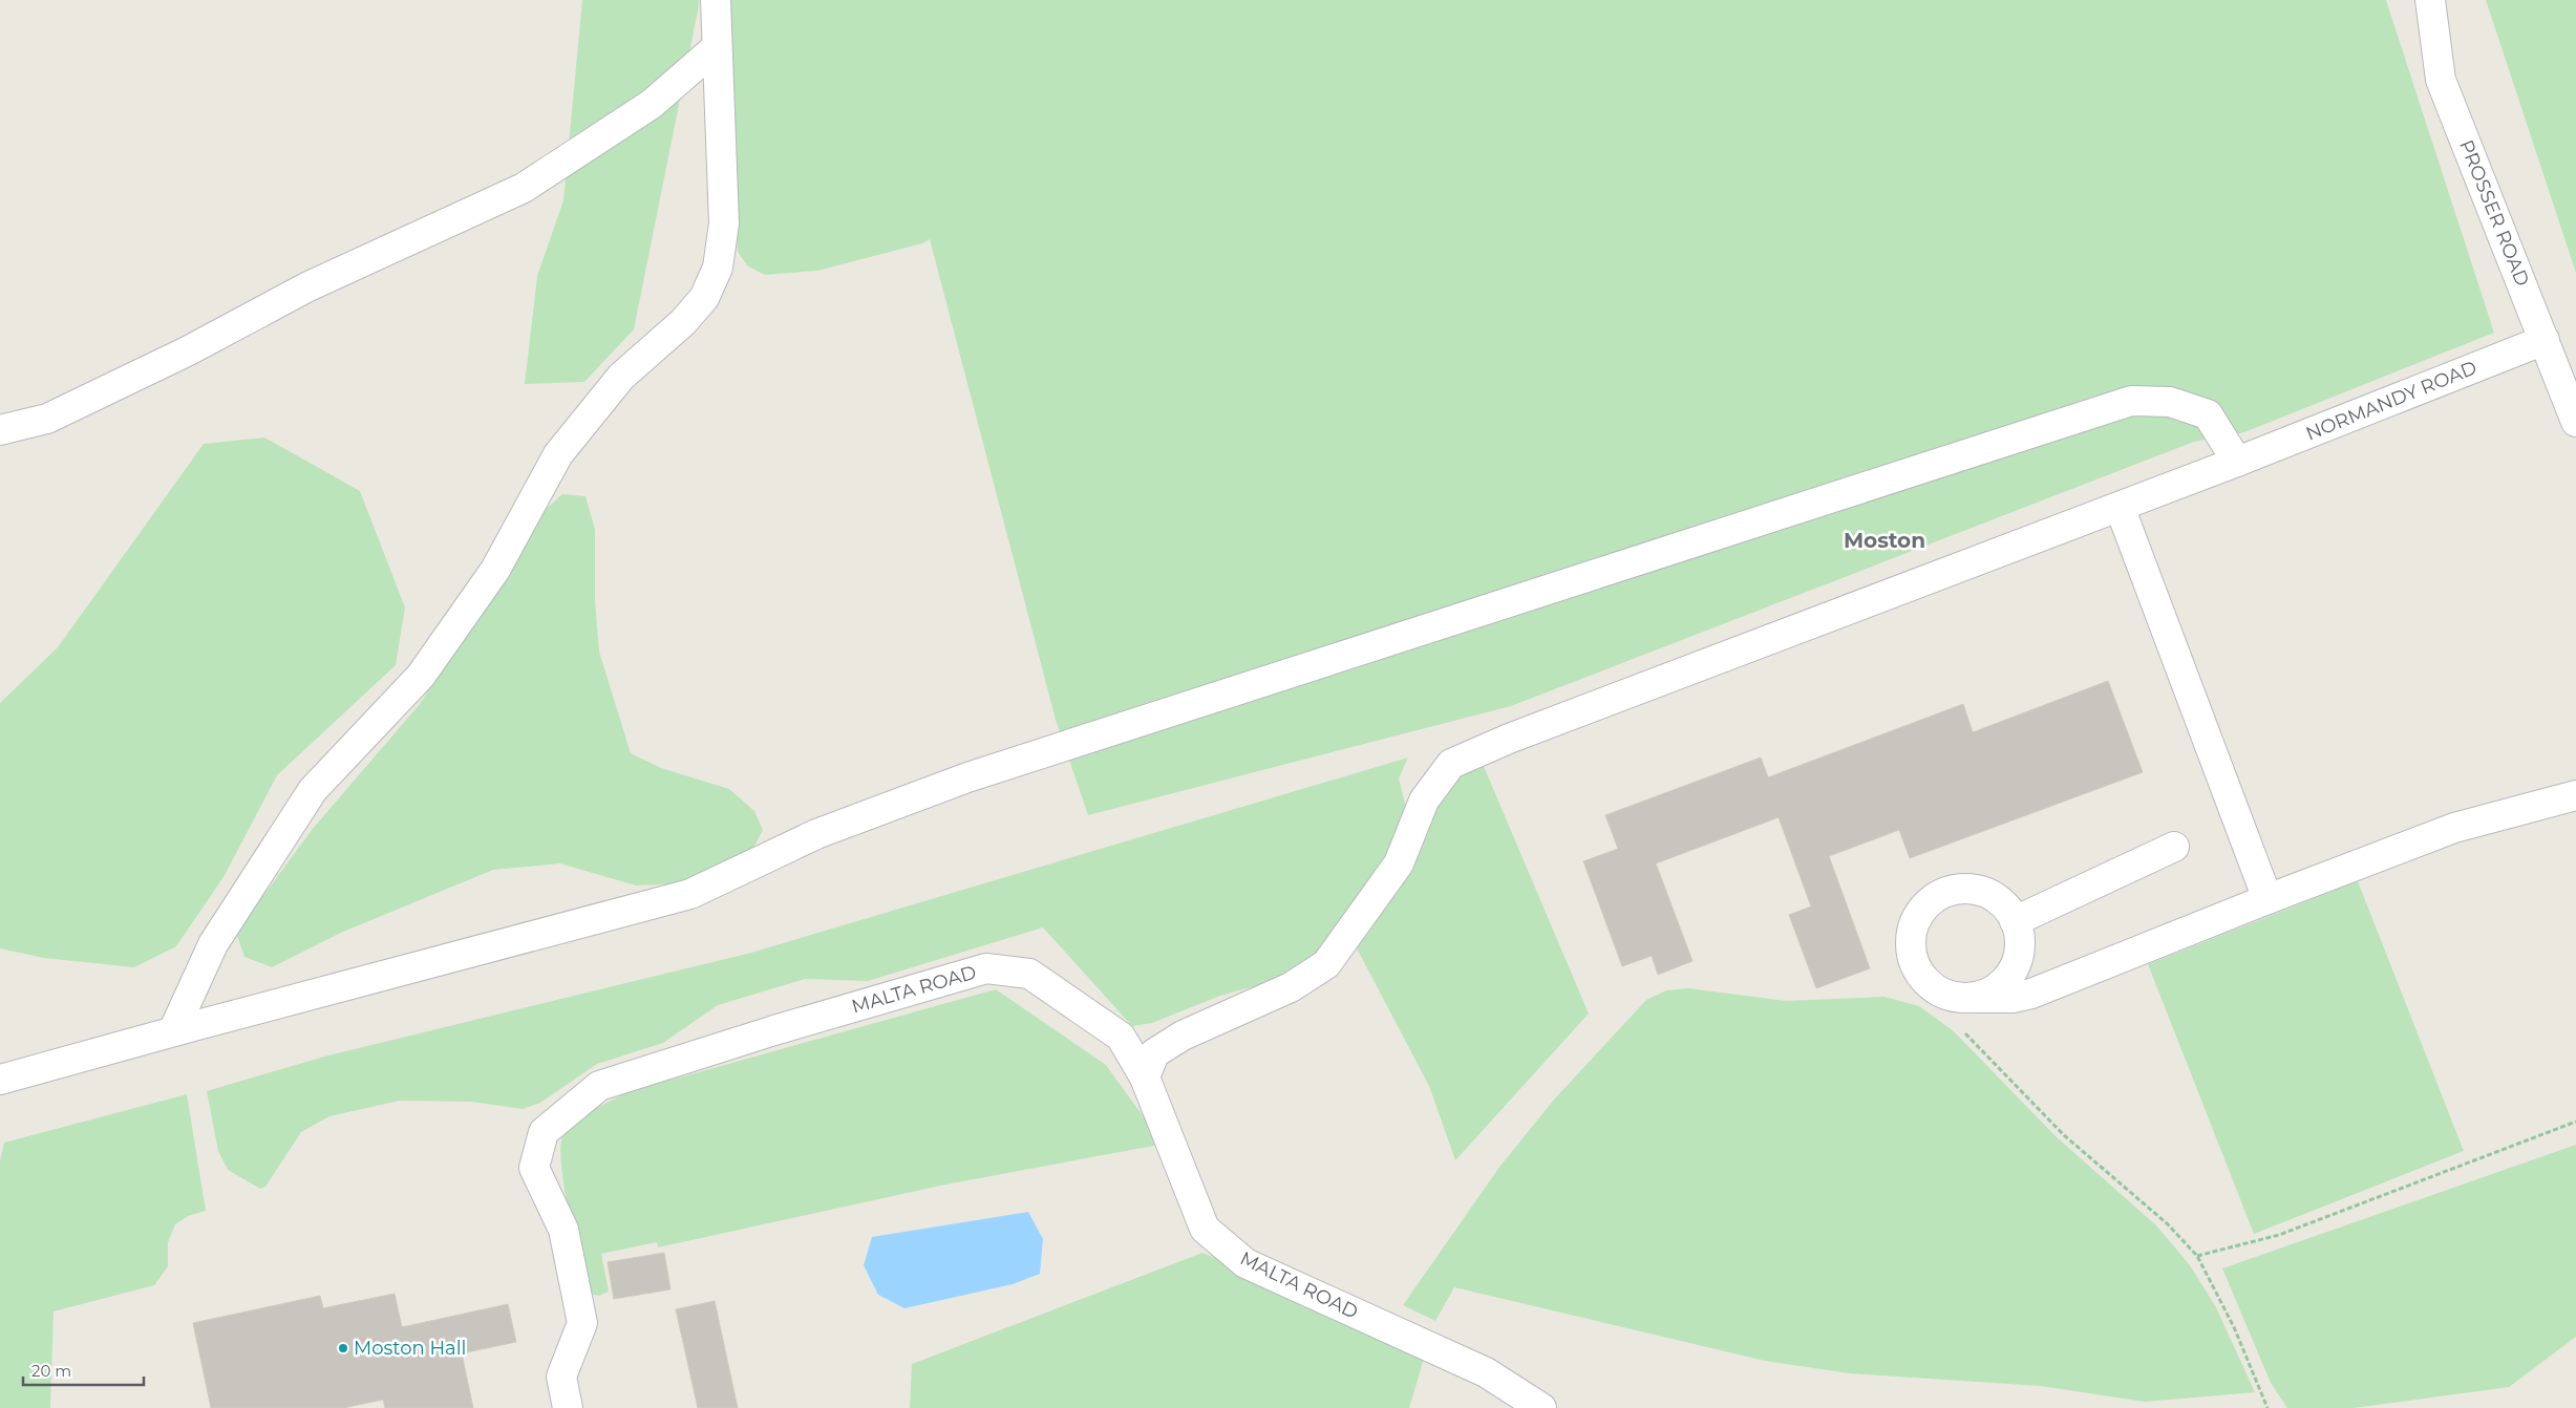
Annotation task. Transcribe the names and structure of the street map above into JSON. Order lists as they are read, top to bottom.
{
  "streets": {
    "street": ["PROSSER ROAD", "NORMANDY ROAD", "MALTA ROAD"]
  },
  "crossings": [
    ["PROSSER ROAD", "NORMANDY ROAD"],
    ["NORMANDY ROAD", "MALTA ROAD"]
  ],
  "districts": ["Moston"],
  "places": ["Moston Hall"],
  "scale_bar": "20 m"
}
